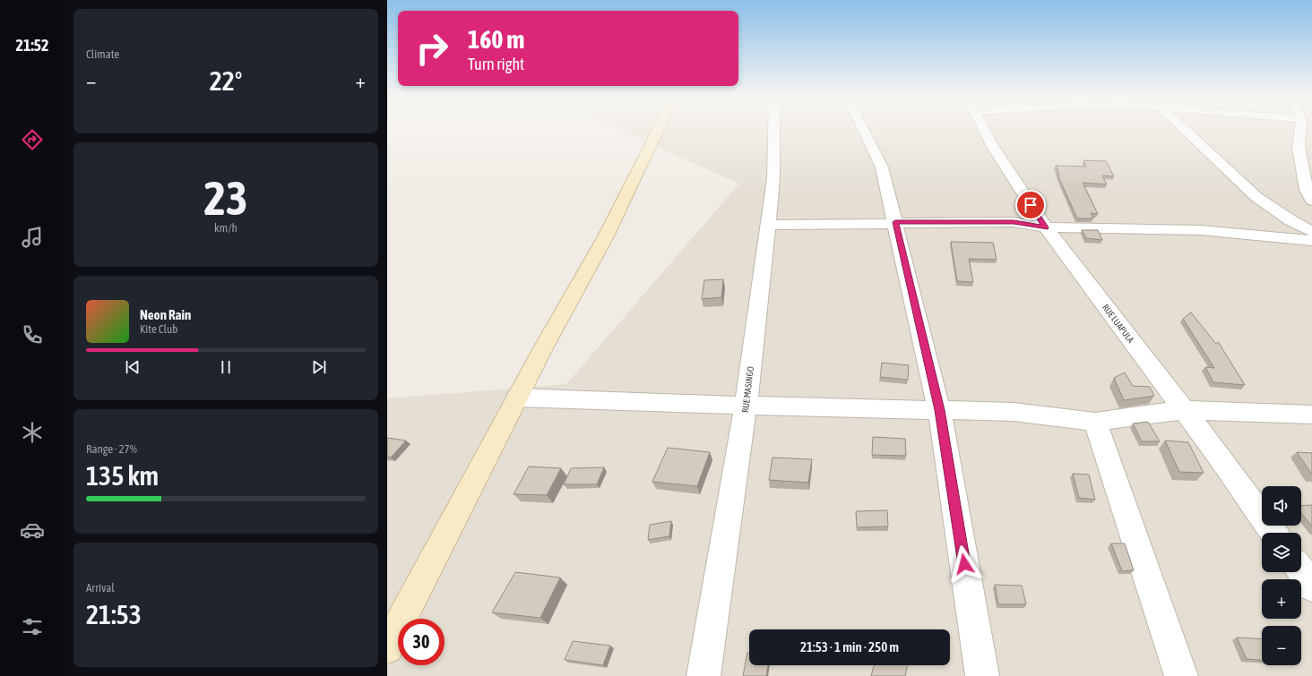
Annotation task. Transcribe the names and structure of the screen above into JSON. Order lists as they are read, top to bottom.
{
  "streets": {
    "street": ["RUE LUAPULA", "RUE MASINGO"]
  },
  "page": {
    "tabs": "21:52",
    "tile": [
      "Climate",
      ["23", "km/h"],
      ["Range · 27%", "135 km"],
      ["Arrival", "21:53"]
    ],
    "turn": ["160 m", "Turn right"],
    "heat": ["−", "22°", "+"],
    "song": ["Neon Rain", "Kite Club"],
    "map_buttons": ["+", "−"],
    "limit": "30",
    "trip": "21:53 · 1 min · 250 m"
  }
}
